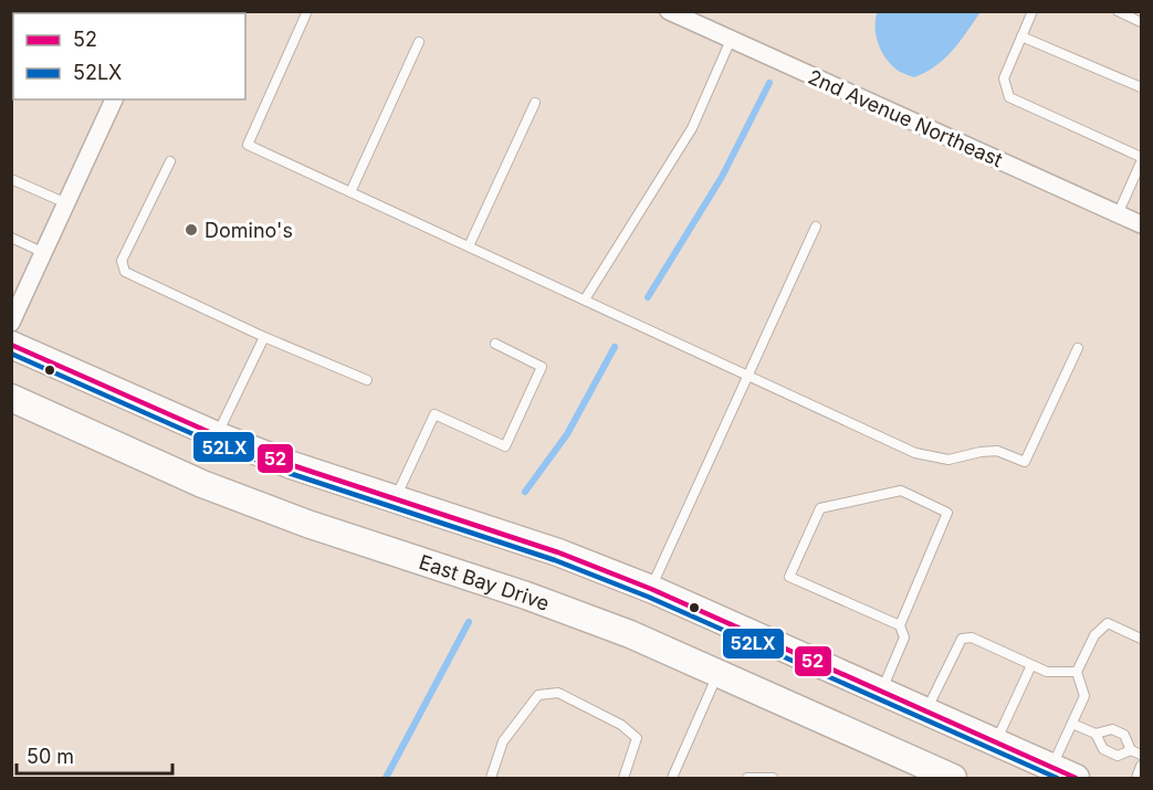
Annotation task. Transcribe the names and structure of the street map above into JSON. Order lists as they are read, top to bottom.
{
  "streets": {
    "main road": ["East Bay Drive"],
    "street": ["2nd Avenue Northeast"]
  },
  "places": ["Domino's"],
  "lines": ["transit line 52", "transit line 52LX"],
  "legend": ["52", "52LX"],
  "scale_bar": "50 m"
}
